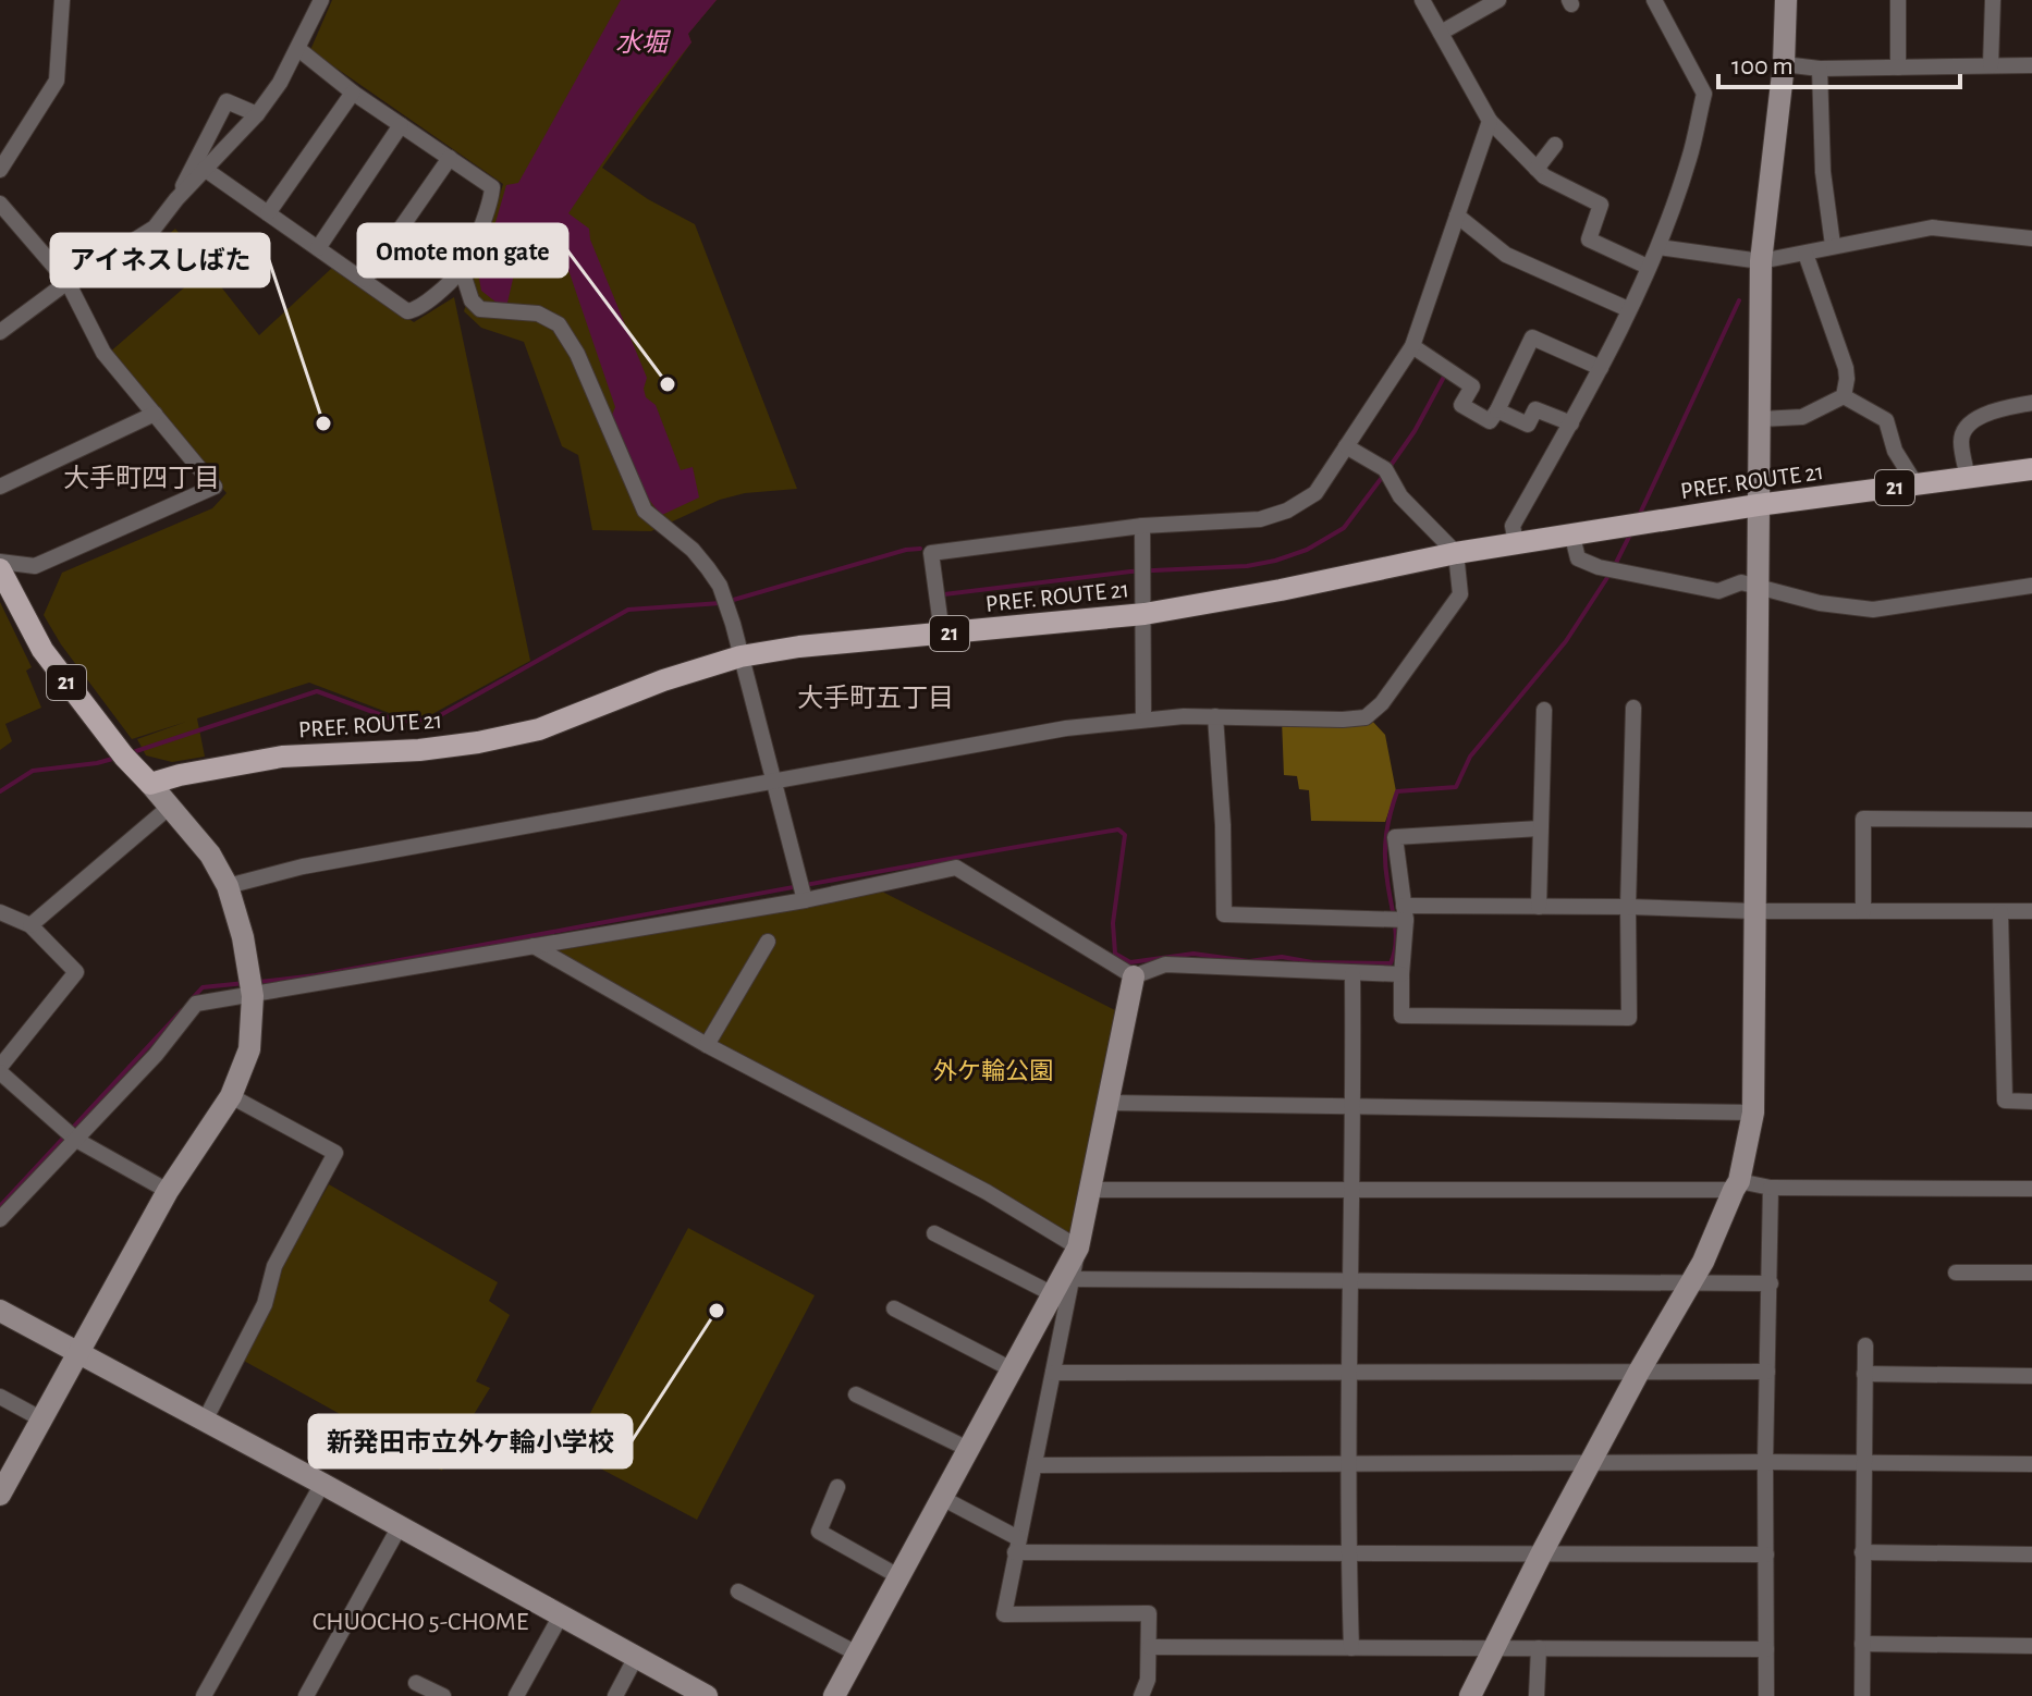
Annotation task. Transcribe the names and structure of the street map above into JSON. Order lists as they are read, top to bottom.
{
  "streets": {
    "main road": ["PREF. ROUTE 21", "21"]
  },
  "crossings": [
    ["PREF. ROUTE 21", "21"]
  ],
  "districts": ["大手町四丁目", "大手町五丁目", "CHUOCHO 5-CHOME"],
  "water": ["水堀"],
  "parks": ["外ケ輪公園"],
  "places": ["Omote mon gate", "アイネスしばた", "新発田市立外ケ輪小学校"],
  "scale_bar": "100 m"
}
